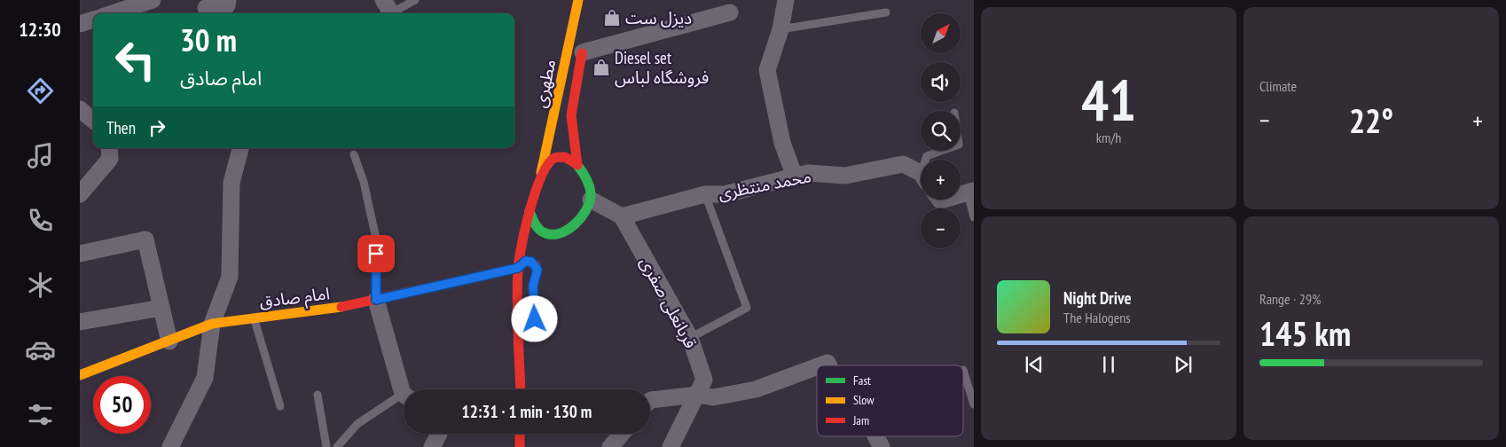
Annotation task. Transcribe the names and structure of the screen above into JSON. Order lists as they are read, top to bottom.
{
  "streets": {
    "main road": ["مطهری", "امام صادق"],
    "street": ["محمد منتظری", "قربانعلی صفری"]
  },
  "crossings": [
    ["محمد منتظری", "قربانعلی صفری"]
  ],
  "places": {
    "shop": ["دیزل ست", "Diesel set فروشگاه لباس"]
  },
  "legend": ["Fast", "Slow", "Jam"],
  "north": "top right",
  "page": {
    "tabs": "12:30",
    "tile": [
      ["41", "km/h"],
      "Climate",
      ["Range · 29%", "145 km"]
    ],
    "map_buttons": ["+", "−"],
    "turn": ["30 m", "امام صادق"],
    "heat": ["−", "22°", "+"],
    "then": "Then",
    "song": ["Night Drive", "The Halogens"],
    "limit": "50",
    "trip": "12:31 · 1 min · 130 m"
  }
}
